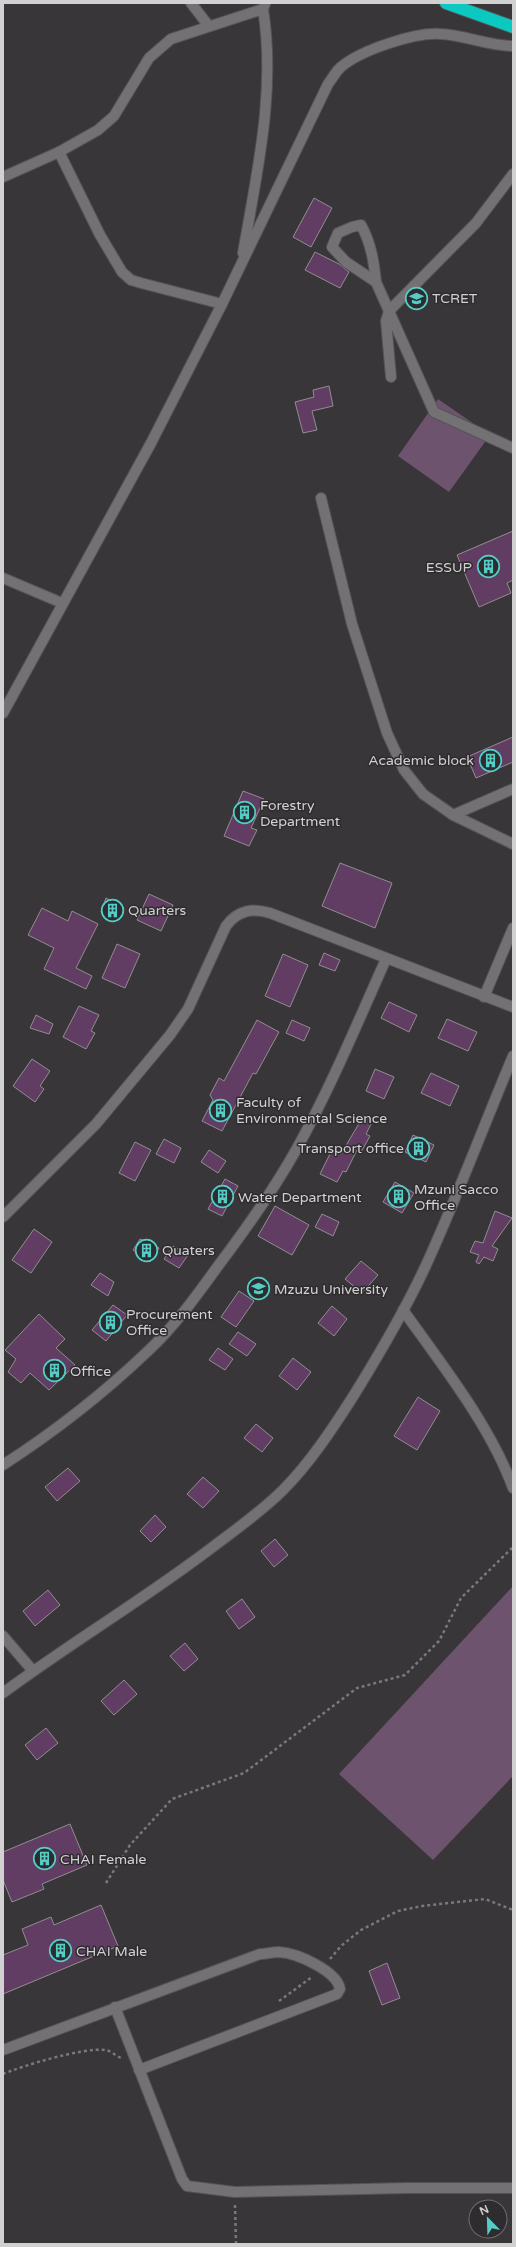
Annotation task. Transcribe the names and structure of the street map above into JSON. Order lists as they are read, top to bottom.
{
  "places": {
    "school or university": ["TCRET", "Mzuzu University"],
    "building": [
      "ESSUP",
      "Academic block",
      "Forestry Department",
      "Quarters",
      "Faculty of Environmental Science",
      "Transport office",
      "Water Department",
      "Mzuni Sacco Office",
      "Quaters",
      "Procurement Office",
      "Office",
      "CHAI Female",
      "CHAI Male"
    ]
  },
  "north": "top left"
}
